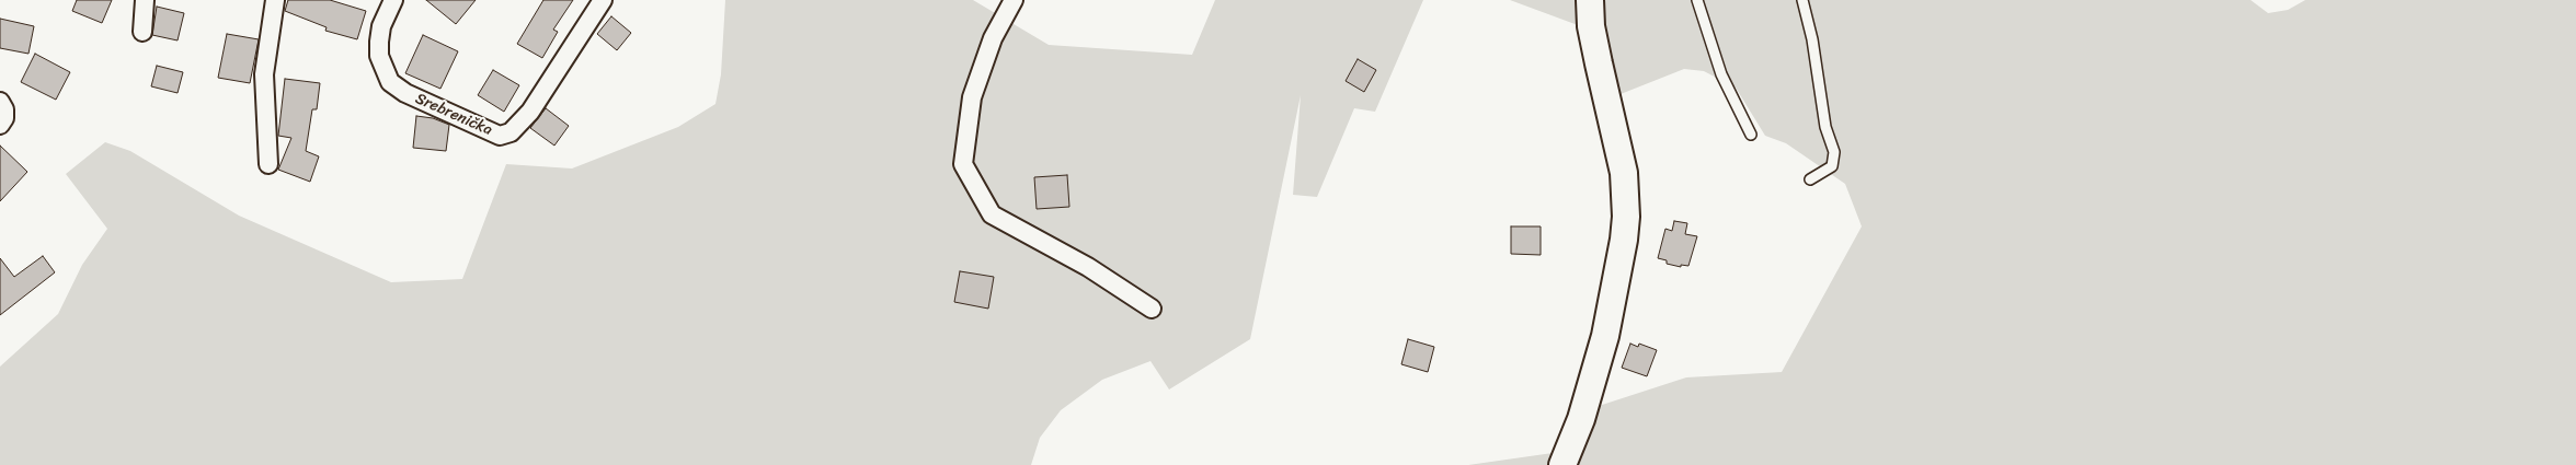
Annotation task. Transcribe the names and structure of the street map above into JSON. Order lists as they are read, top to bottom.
{
  "streets": {
    "street": ["Srebrenička"]
  }
}
